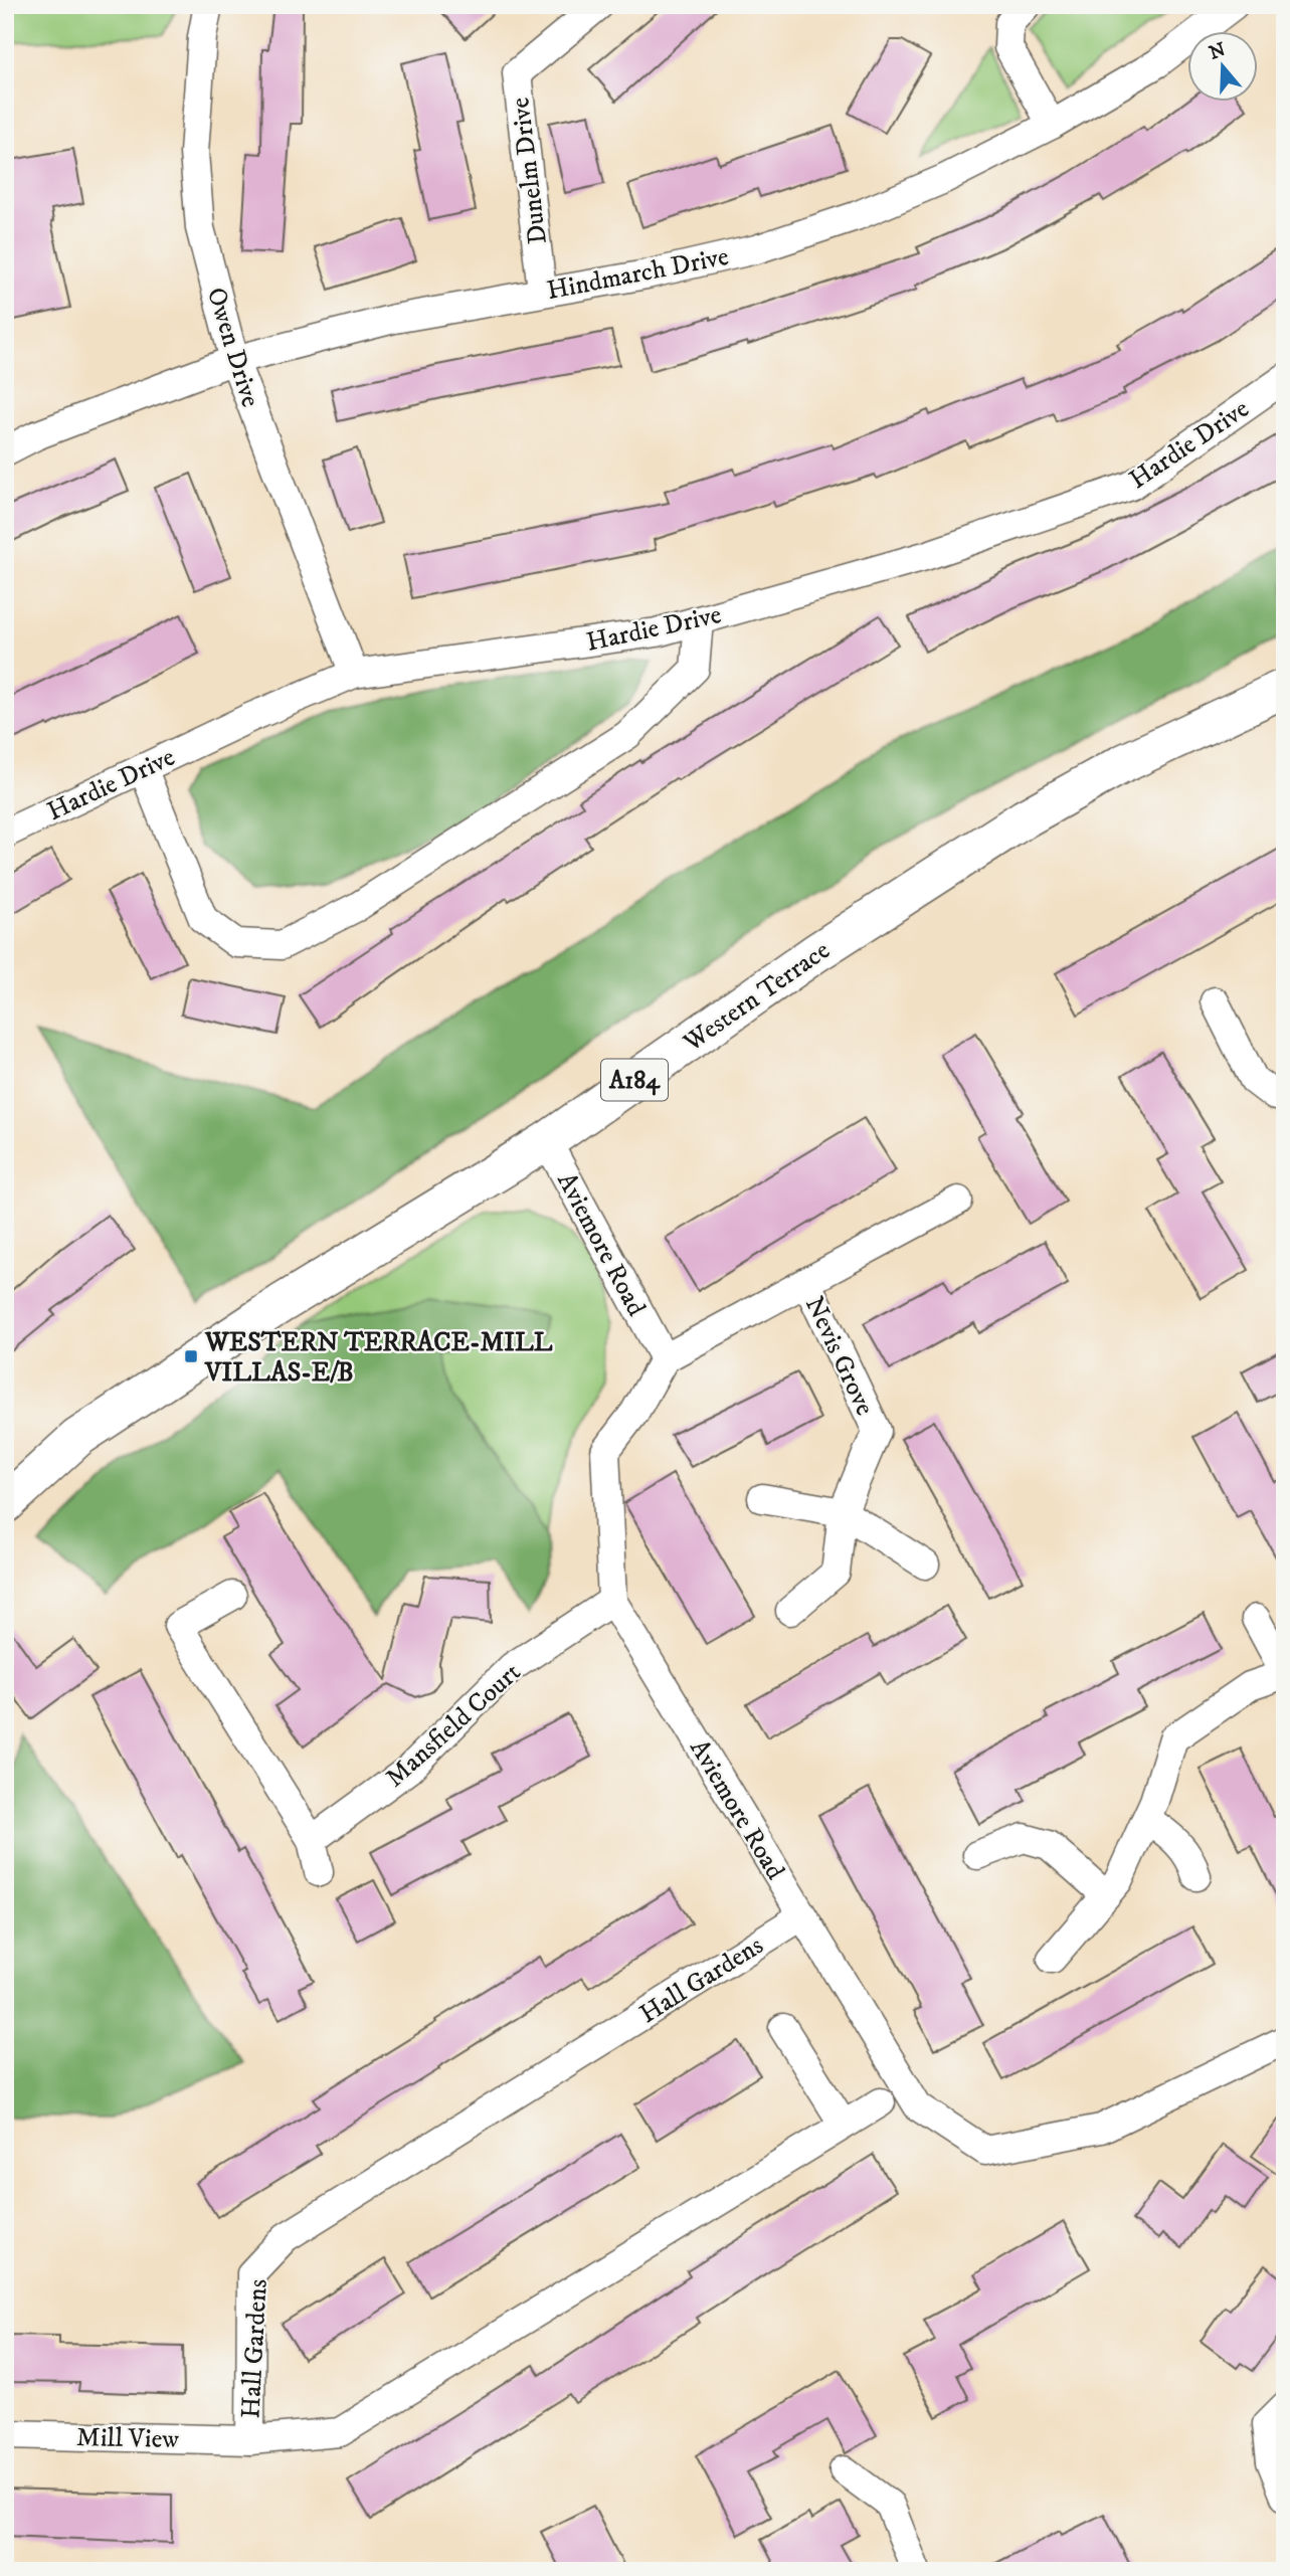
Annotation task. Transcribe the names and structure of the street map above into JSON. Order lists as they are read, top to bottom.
{
  "streets": {
    "main road": ["Western Terrace", "A184"],
    "street": [
      "Dunelm Drive",
      "Hindmarch Drive",
      "Owen Drive",
      "Hardie Drive",
      "Aviemore Road",
      "Nevis Grove",
      "Mansfield Court",
      "Hall Gardens",
      "Mill View"
    ]
  },
  "crossings": [
    ["Dunelm Drive", "Hindmarch Drive"],
    ["Hindmarch Drive", "Owen Drive"],
    ["Owen Drive", "Hardie Drive"],
    ["Western Terrace", "Aviemore Road"],
    ["Aviemore Road", "Mansfield Court"],
    ["Aviemore Road", "Hall Gardens"],
    ["Hall Gardens", "Mill View"]
  ],
  "places": {
    "transit": ["WESTERN TERRACE-MILL VILLAS-E/B"]
  },
  "north": "top"
}
